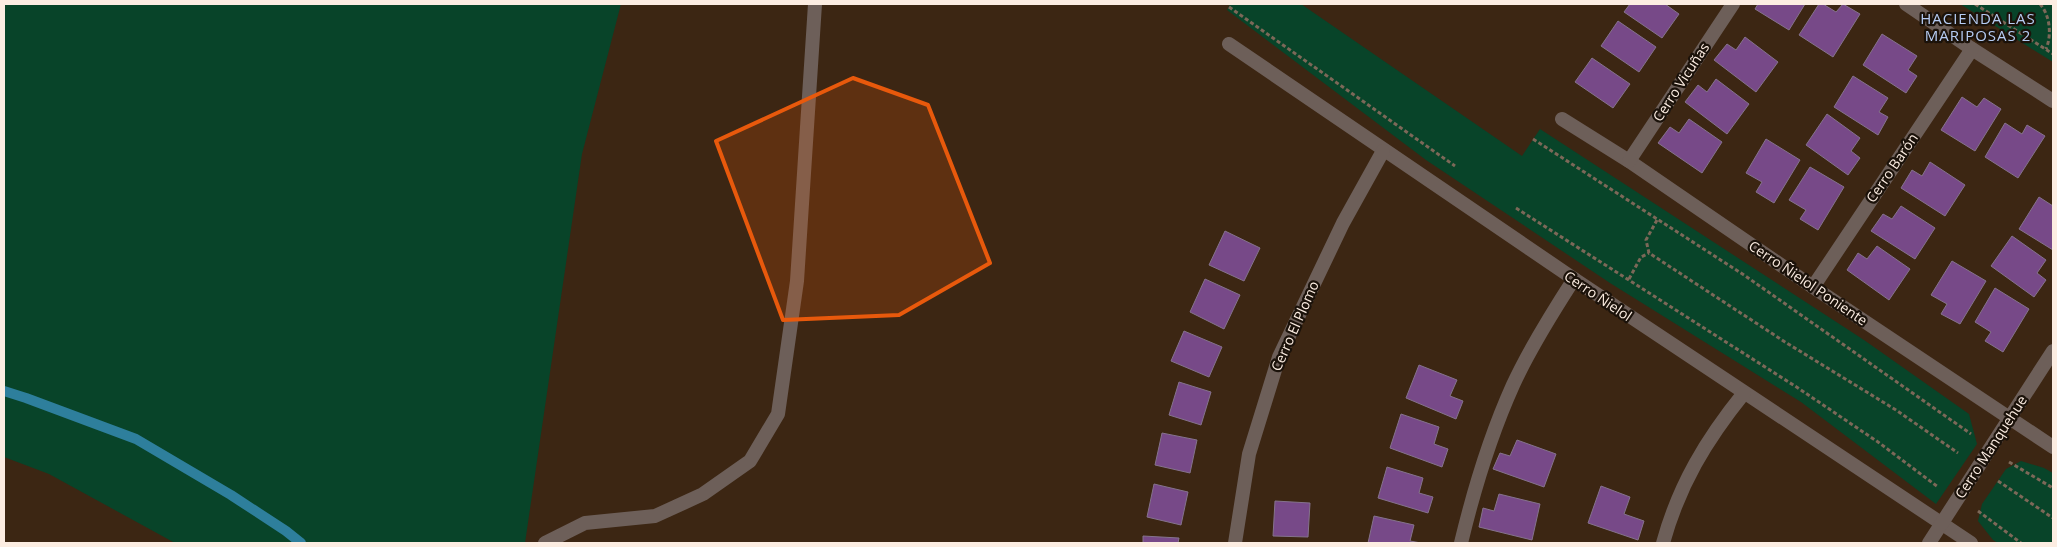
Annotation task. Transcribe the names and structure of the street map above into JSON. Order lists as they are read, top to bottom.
{
  "streets": {
    "street": [
      "Cerro Vicuñas",
      "Cerro Barón",
      "Cerro Ñielol Poniente",
      "Cerro Ñielol",
      "Cerro El Plomo",
      "Cerro Manquehue"
    ]
  },
  "crossings": [
    ["Cerro Vicuñas", "Cerro Ñielol Poniente"],
    ["Cerro Barón", "Cerro Ñielol Poniente"],
    ["Cerro Ñielol Poniente", "Cerro Manquehue"],
    ["Cerro Ñielol", "Cerro El Plomo"],
    ["Cerro Ñielol", "Cerro Manquehue"]
  ],
  "districts": ["HACIENDA LAS MARIPOSAS 2"]
}
